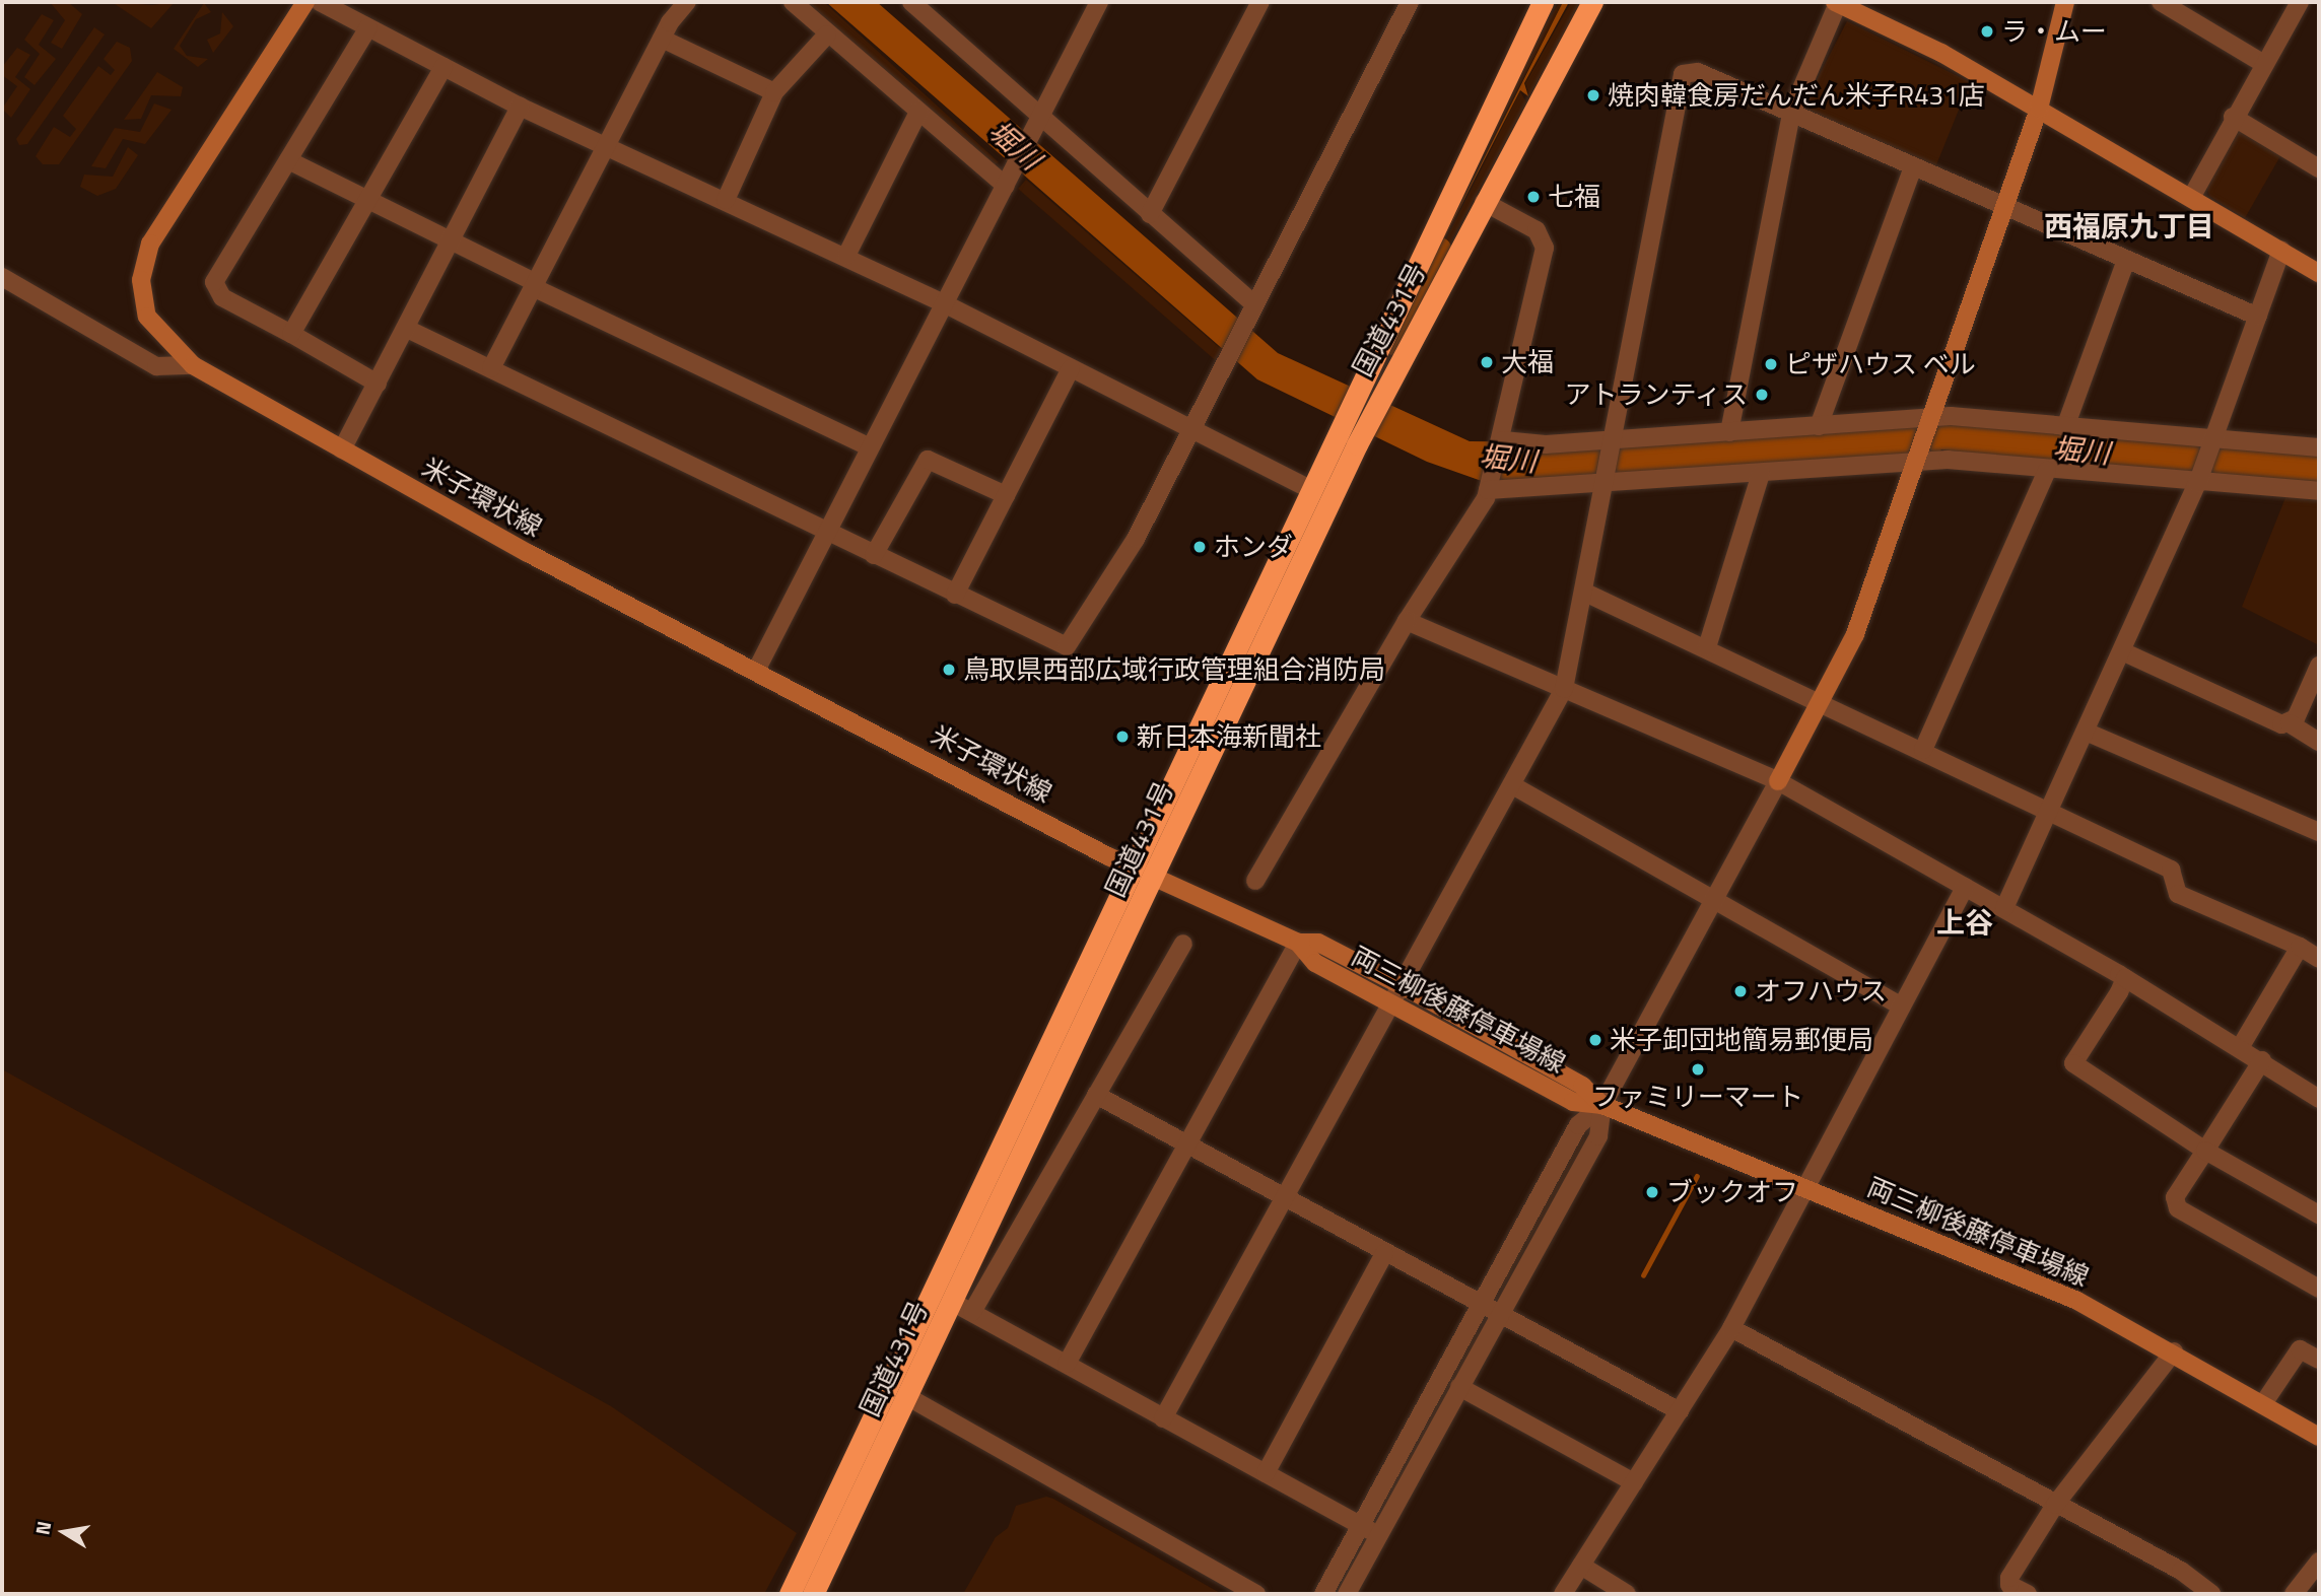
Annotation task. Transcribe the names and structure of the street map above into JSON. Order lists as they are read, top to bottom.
{
  "streets": {
    "highway": ["国道431号"],
    "main road": ["米子環状線", "両三柳後藤停車場線"]
  },
  "crossings": [
    ["国道431号", "米子環状線"],
    ["国道431号", "両三柳後藤停車場線"],
    ["米子環状線", "両三柳後藤停車場線"]
  ],
  "districts": ["西福原九丁目", "上谷"],
  "water": ["堀川"],
  "places": [
    "ラ・ムー",
    "焼肉韓食房だんだん米子R431店",
    "七福",
    "大福",
    "ピザハウス ベル",
    "アトランティス",
    "ホンダ",
    "鳥取県西部広域行政管理組合消防局",
    "新日本海新聞社",
    "オフハウス",
    "米子卸団地簡易郵便局",
    "ファミリーマート",
    "ブックオフ"
  ],
  "north": "left"
}
